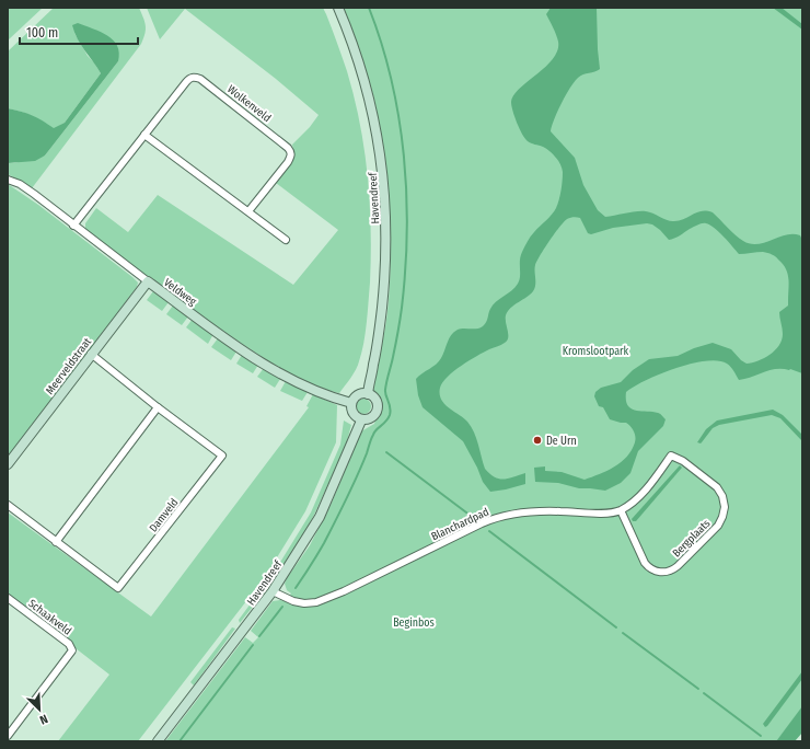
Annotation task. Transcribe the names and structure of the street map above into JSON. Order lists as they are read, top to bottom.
{
  "streets": {
    "street": [
      "Wolkenveld",
      "Havendreef",
      "Veldweg",
      "Meerveldstraat",
      "Damveld",
      "Blanchardpad",
      "Bergplaats",
      "Schaakveld"
    ]
  },
  "crossings": [
    ["Wolkenveld", "Veldweg"],
    ["Havendreef", "Veldweg"],
    ["Havendreef", "Blanchardpad"],
    ["Veldweg", "Meerveldstraat"],
    ["Meerveldstraat", "Damveld"],
    ["Blanchardpad", "Bergplaats"]
  ],
  "parks": ["Kromslootpark", "Beginbos"],
  "places": ["De Urn"],
  "scale_bar": "100 m",
  "north": "bottom right"
}
